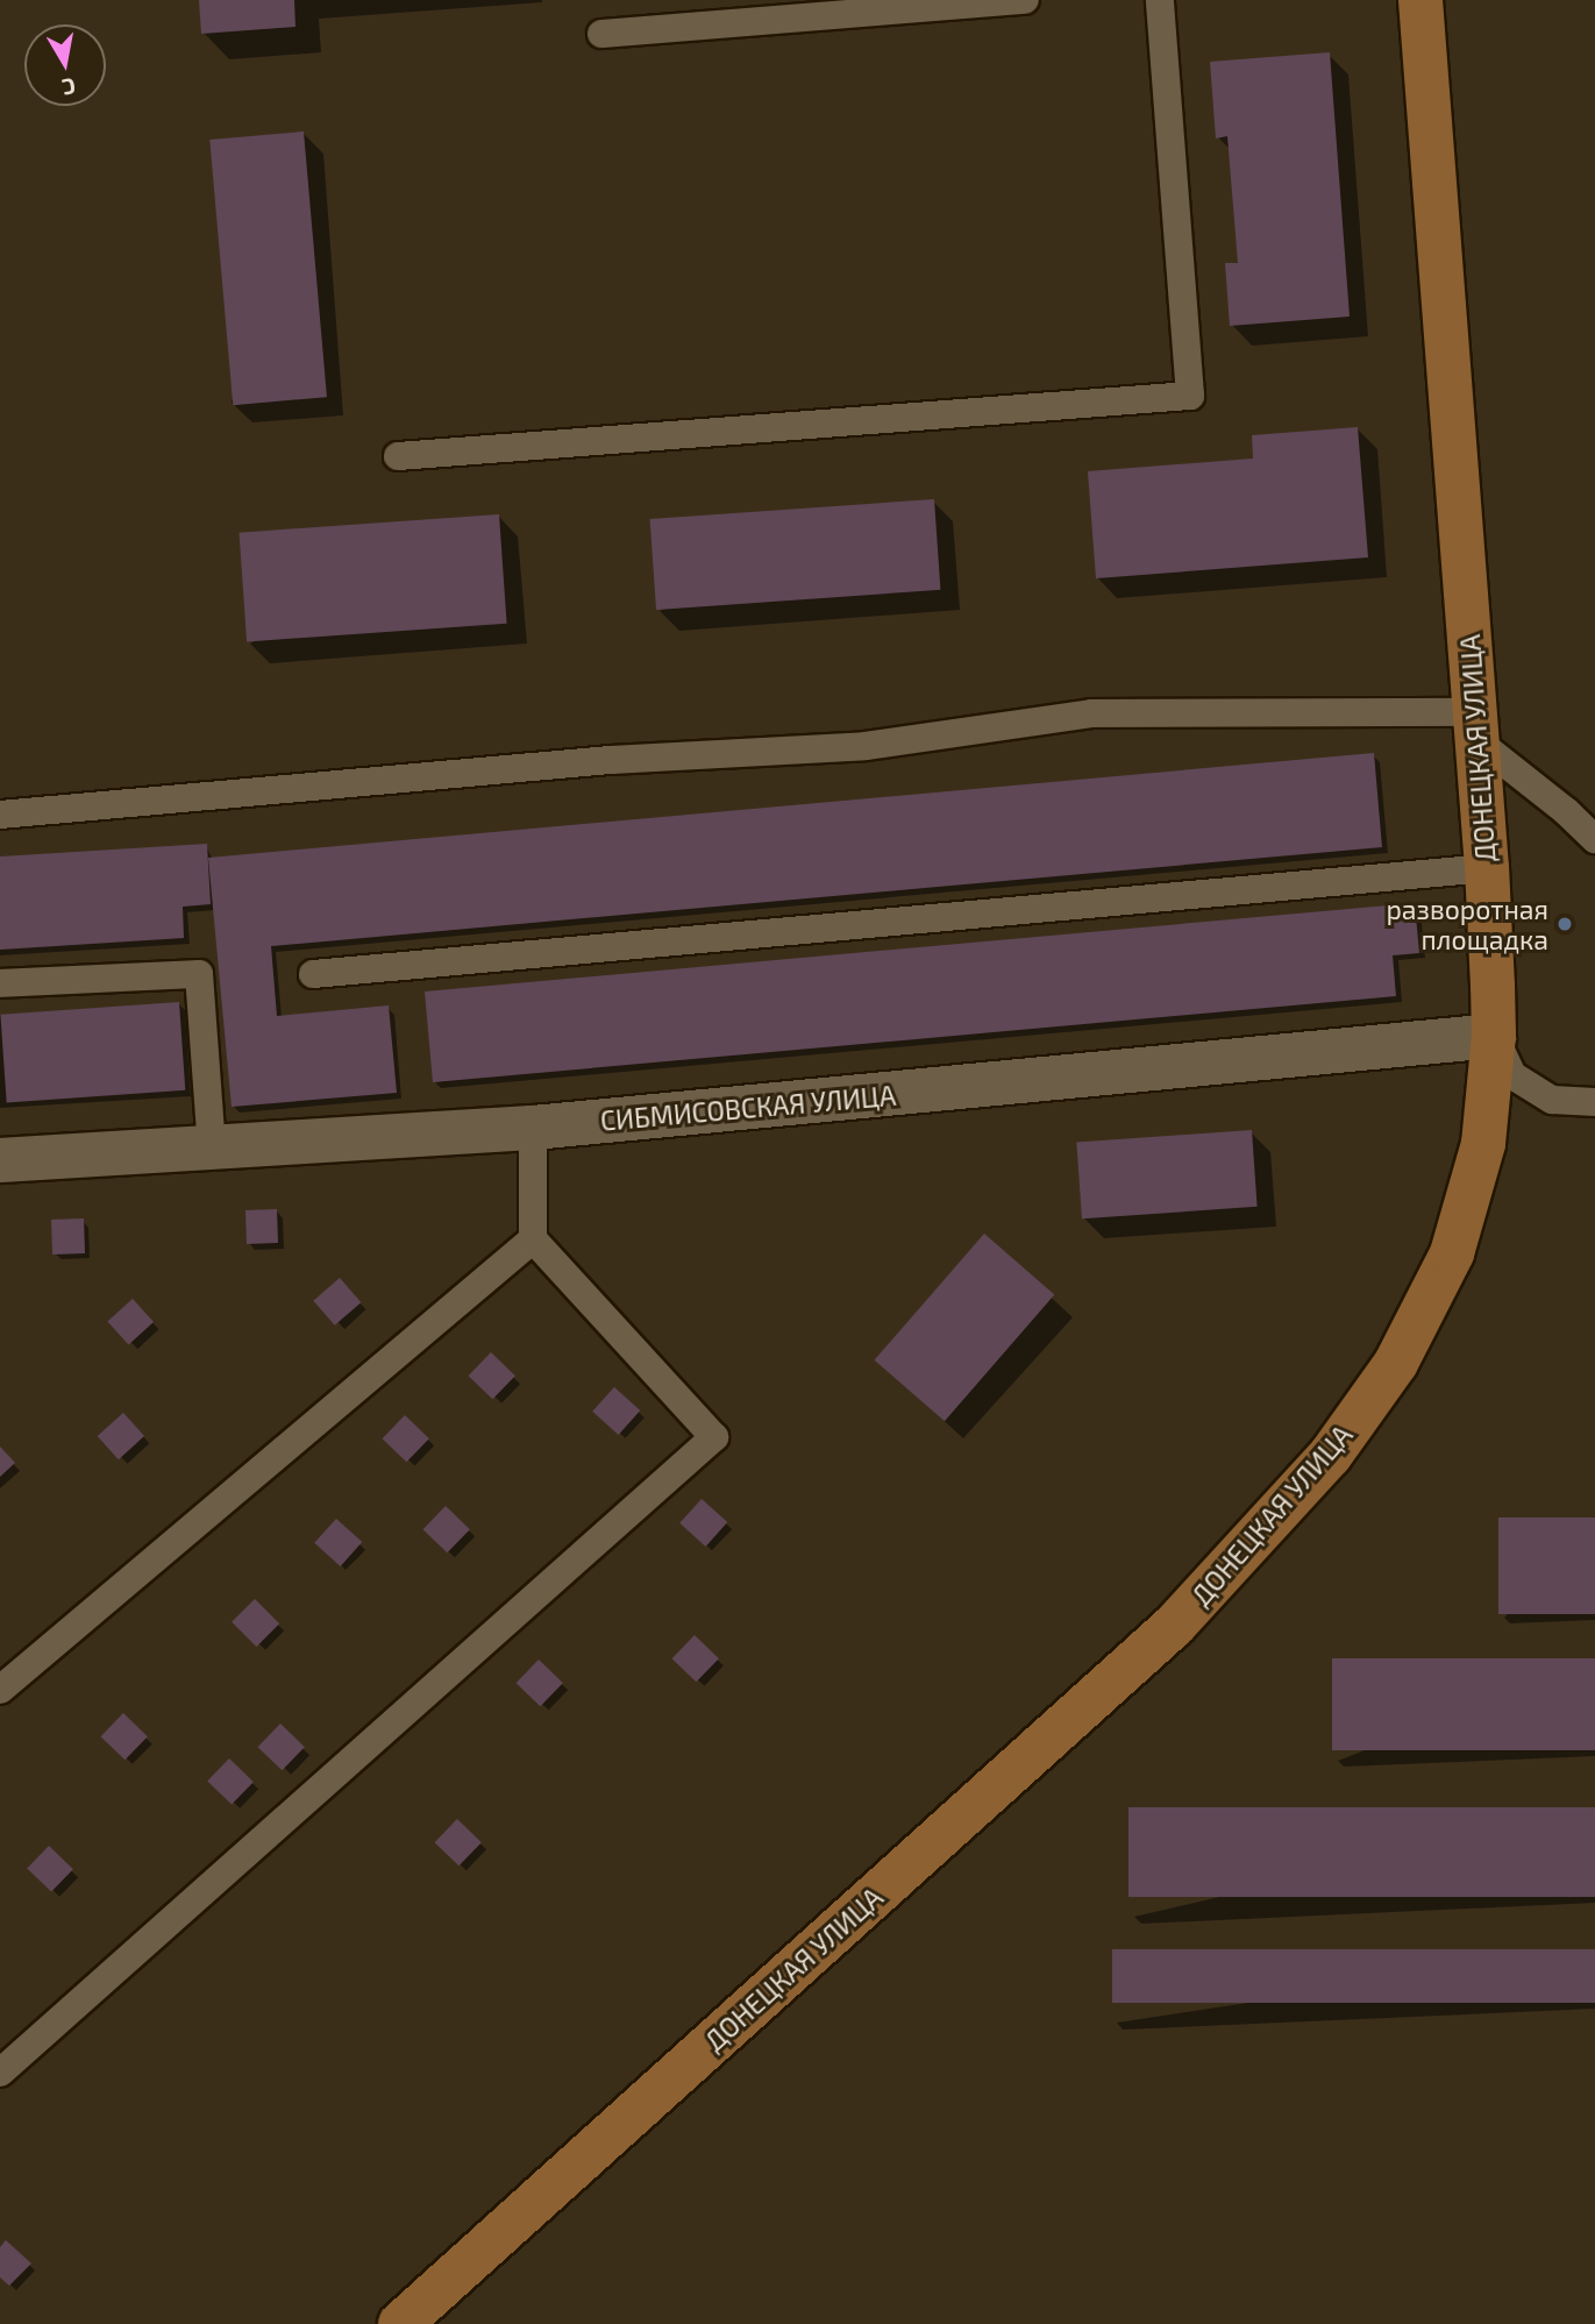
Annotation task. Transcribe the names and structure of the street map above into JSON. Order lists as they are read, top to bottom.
{
  "streets": {
    "main road": ["ДОНЕЦКАЯ УЛИЦА"],
    "street": ["СИБМИСОВСКАЯ УЛИЦА"]
  },
  "crossings": [
    ["ДОНЕЦКАЯ УЛИЦА", "СИБМИСОВСКАЯ УЛИЦА"]
  ],
  "places": ["разворотная площадка"],
  "north": "bottom"
}
